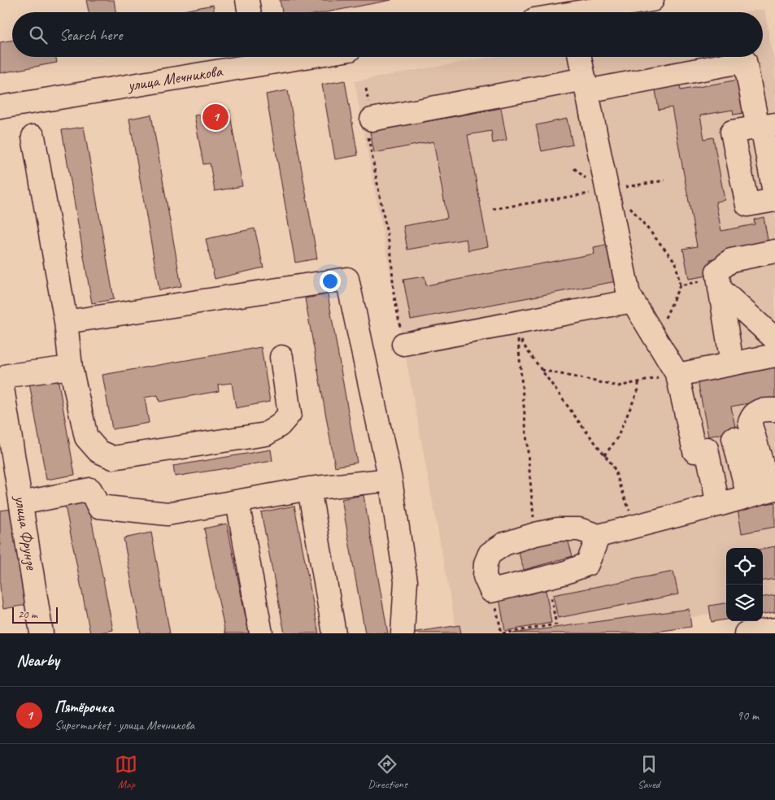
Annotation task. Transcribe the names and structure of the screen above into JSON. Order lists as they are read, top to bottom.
{
  "streets": {
    "main road": ["улица Мечникова", "улица Фрунзе"]
  },
  "scale_bar": "20 m",
  "page": {
    "search": "Search here",
    "pins": "1",
    "scale": "20 m",
    "heading": "Nearby",
    "list": [
      {
        "mark": "1",
        "name": "Пятёрочка",
        "note": "Supermarket · улица Мечникова",
        "value": "90 m"
      }
    ],
    "nav": ["Map", "Directions", "Saved"]
  }
}
